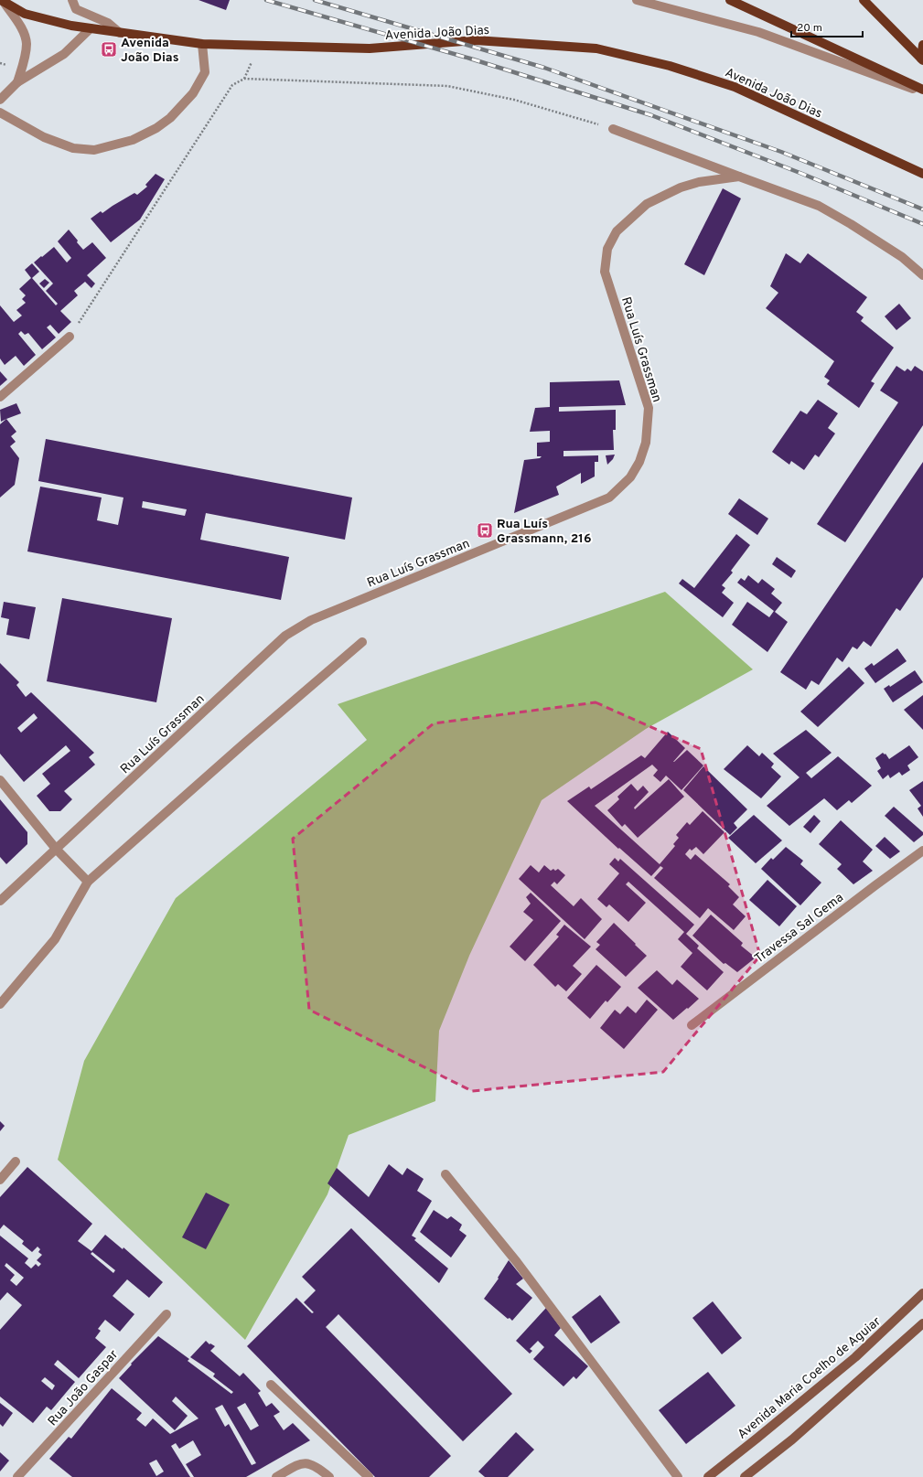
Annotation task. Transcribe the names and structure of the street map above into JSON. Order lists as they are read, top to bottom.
{
  "streets": {
    "main road": ["Avenida João Dias", "Avenida Maria Coelho de Aguiar"],
    "street": ["Rua Luís Grassman", "Travessa Sal Gema", "Rua João Gaspar"]
  },
  "places": {
    "bus stop": ["Avenida João Dias", "Rua Luís Grassmann, 216"]
  },
  "scale_bar": "20 m"
}
